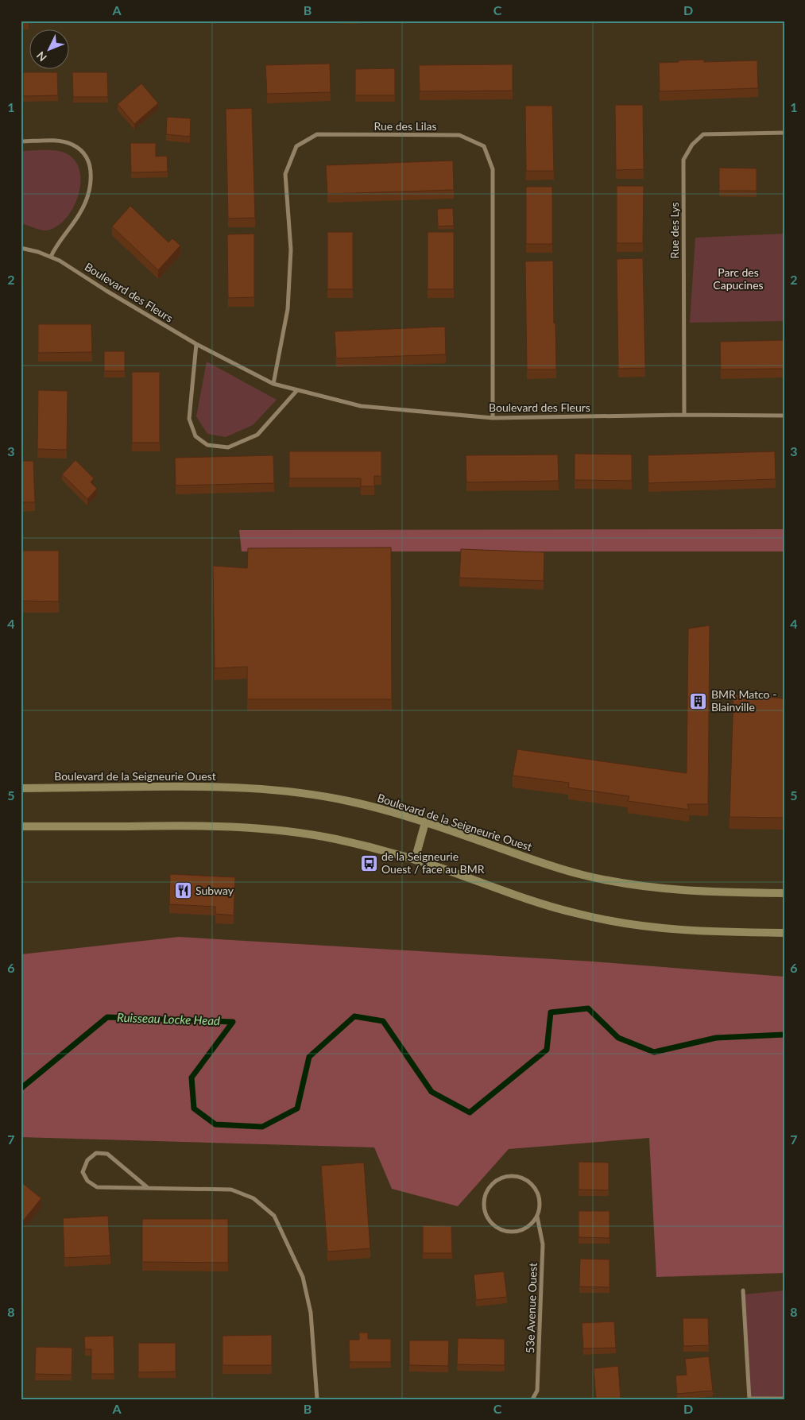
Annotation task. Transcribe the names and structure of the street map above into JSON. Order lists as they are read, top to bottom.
{
  "streets": {
    "main road": ["Boulevard de la Seigneurie Ouest"],
    "street": [
      "Rue des Lilas",
      "Rue des Lys",
      "Boulevard des Fleurs",
      "53e Avenue Ouest"
    ]
  },
  "crossings": [
    ["Rue des Lilas", "Boulevard des Fleurs"],
    ["Rue des Lys", "Boulevard des Fleurs"]
  ],
  "water": ["Ruisseau Locke Head"],
  "parks": ["Parc des Capucines"],
  "places": {
    "building": ["BMR Matco - Blainville"],
    "bus stop": ["de la Seigneurie Ouest / face au BMR"],
    "restaurant": ["Subway"]
  },
  "north": "bottom left",
  "grid": {
    "columns": [
      "A",
      "B",
      "C",
      "D"
    ],
    "rows": [
      "1",
      "2",
      "3",
      "4",
      "5",
      "6",
      "7",
      "8"
    ]
  }
}
